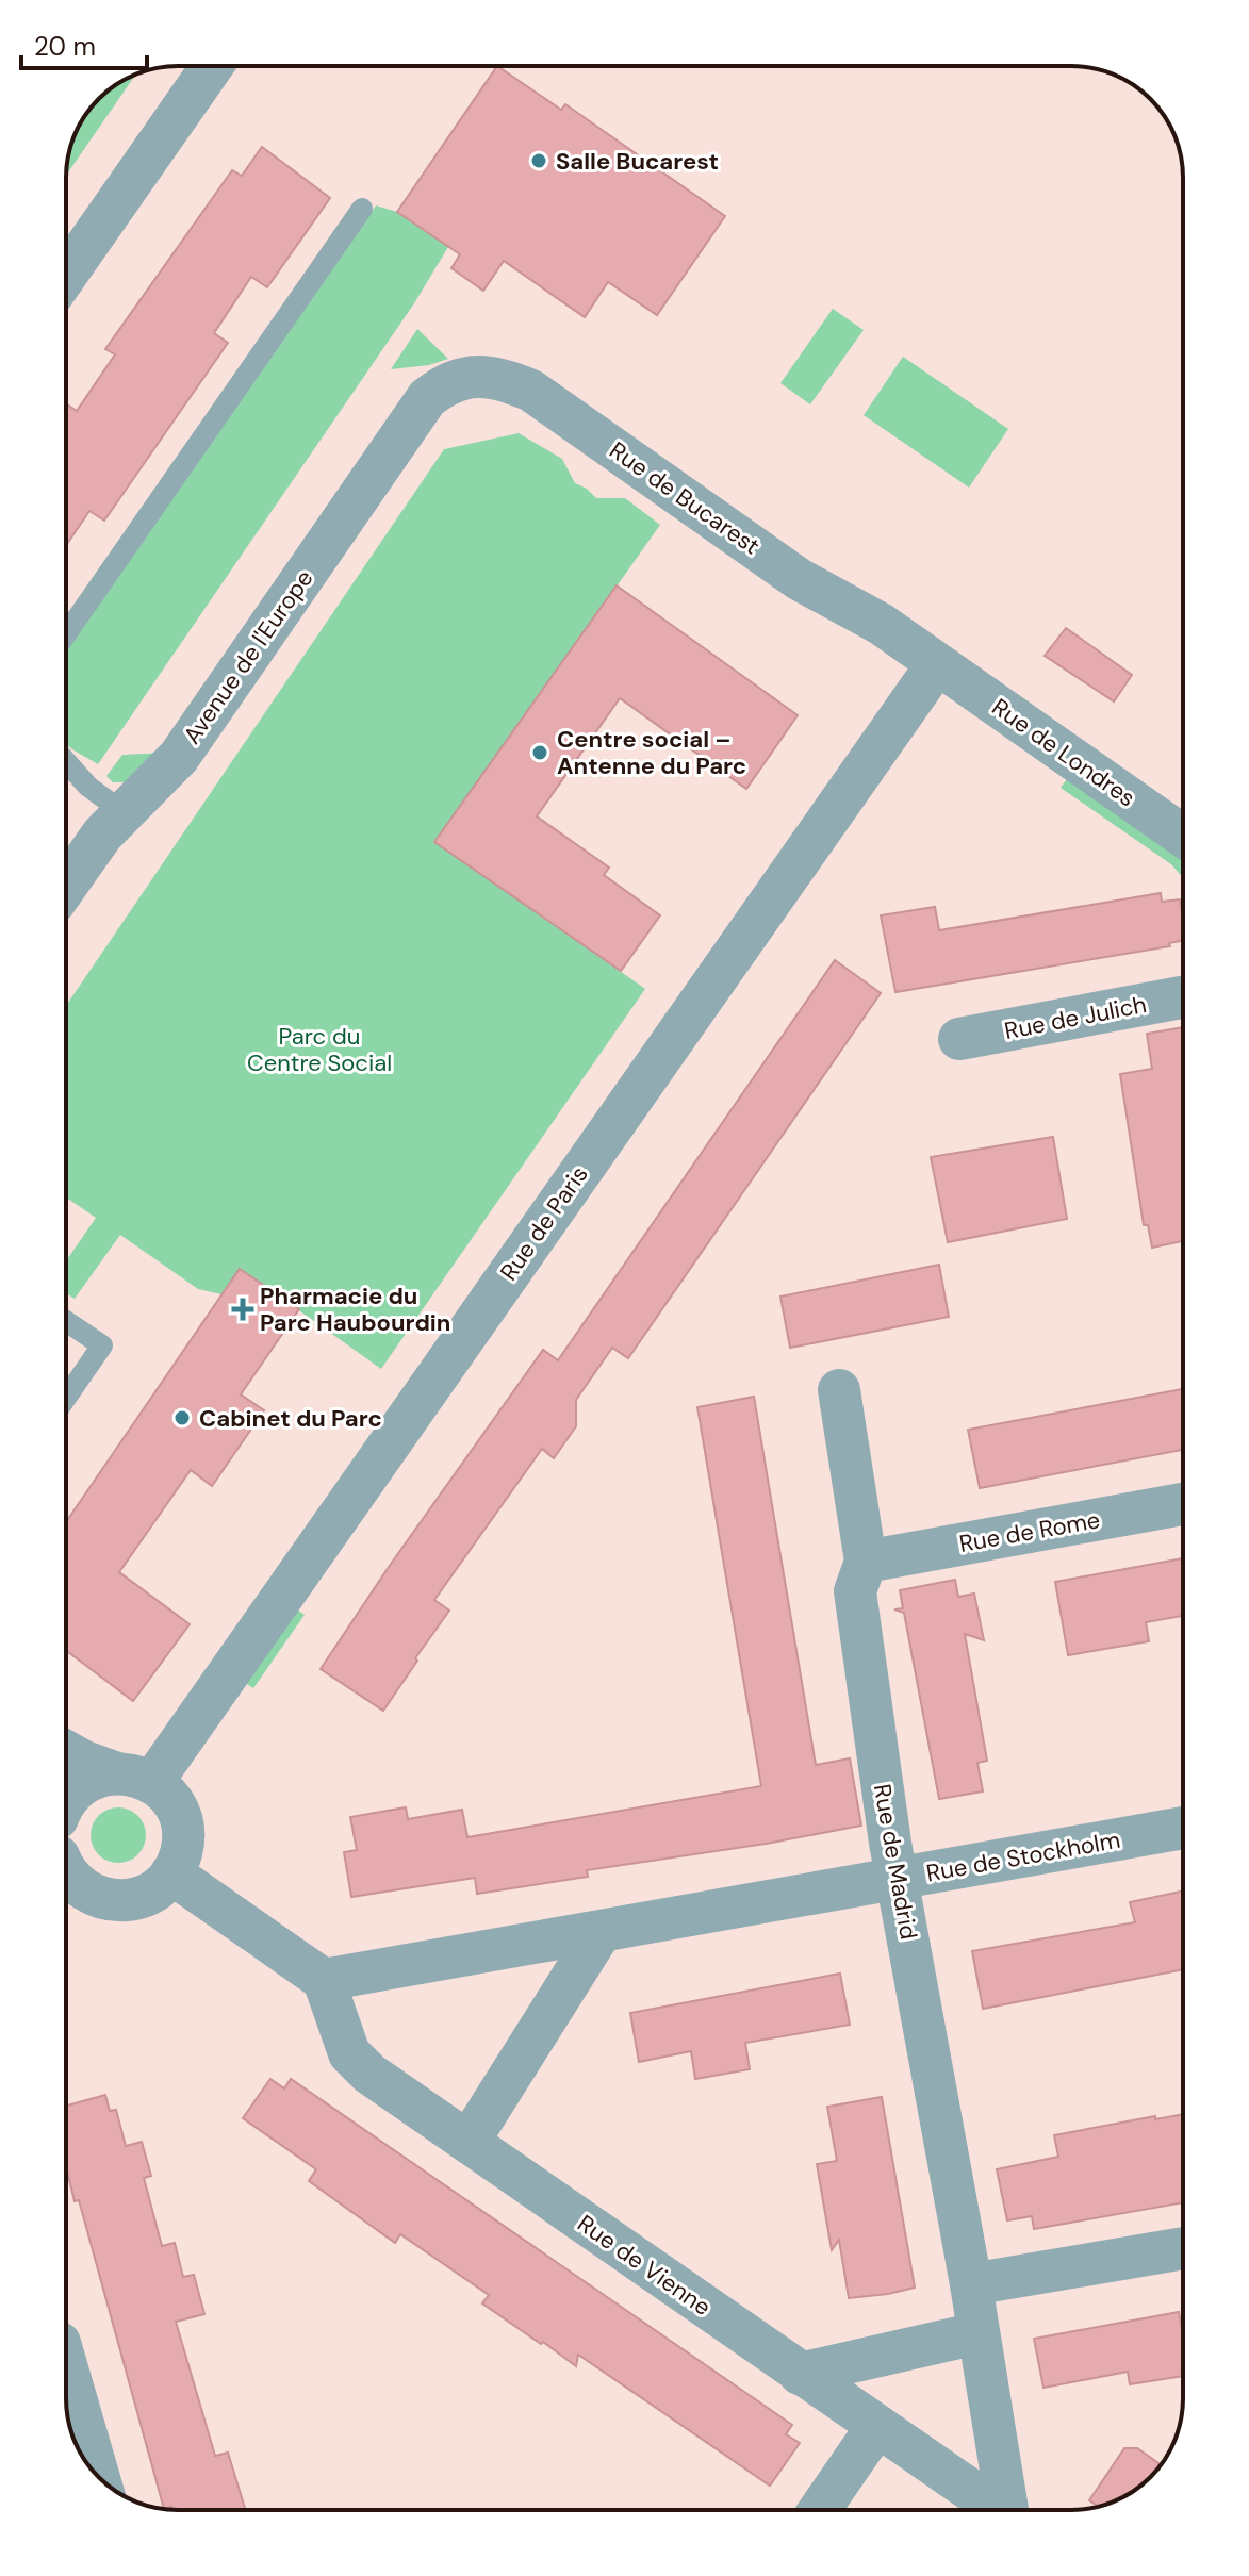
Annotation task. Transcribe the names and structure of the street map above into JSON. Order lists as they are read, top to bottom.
{
  "streets": {
    "street": [
      "Rue de Bucarest",
      "Avenue de l'Europe",
      "Rue de Londres",
      "Rue de Julich",
      "Rue de Paris",
      "Rue de Rome",
      "Rue de Stockholm",
      "Rue de Madrid",
      "Rue de Vienne"
    ]
  },
  "crossings": [
    ["Rue de Bucarest", "Avenue de l'Europe"],
    ["Rue de Bucarest", "Rue de Londres"],
    ["Rue de Bucarest", "Rue de Paris"],
    ["Rue de Londres", "Rue de Paris"],
    ["Rue de Rome", "Rue de Madrid"],
    ["Rue de Stockholm", "Rue de Madrid"],
    ["Rue de Stockholm", "Rue de Vienne"]
  ],
  "parks": ["Parc du Centre Social"],
  "places": {
    "other": ["Salle Bucarest", "Centre social – Antenne du Parc", "Cabinet du Parc"],
    "health": ["Pharmacie du Parc Haubourdin"]
  },
  "scale_bar": "20 m"
}
